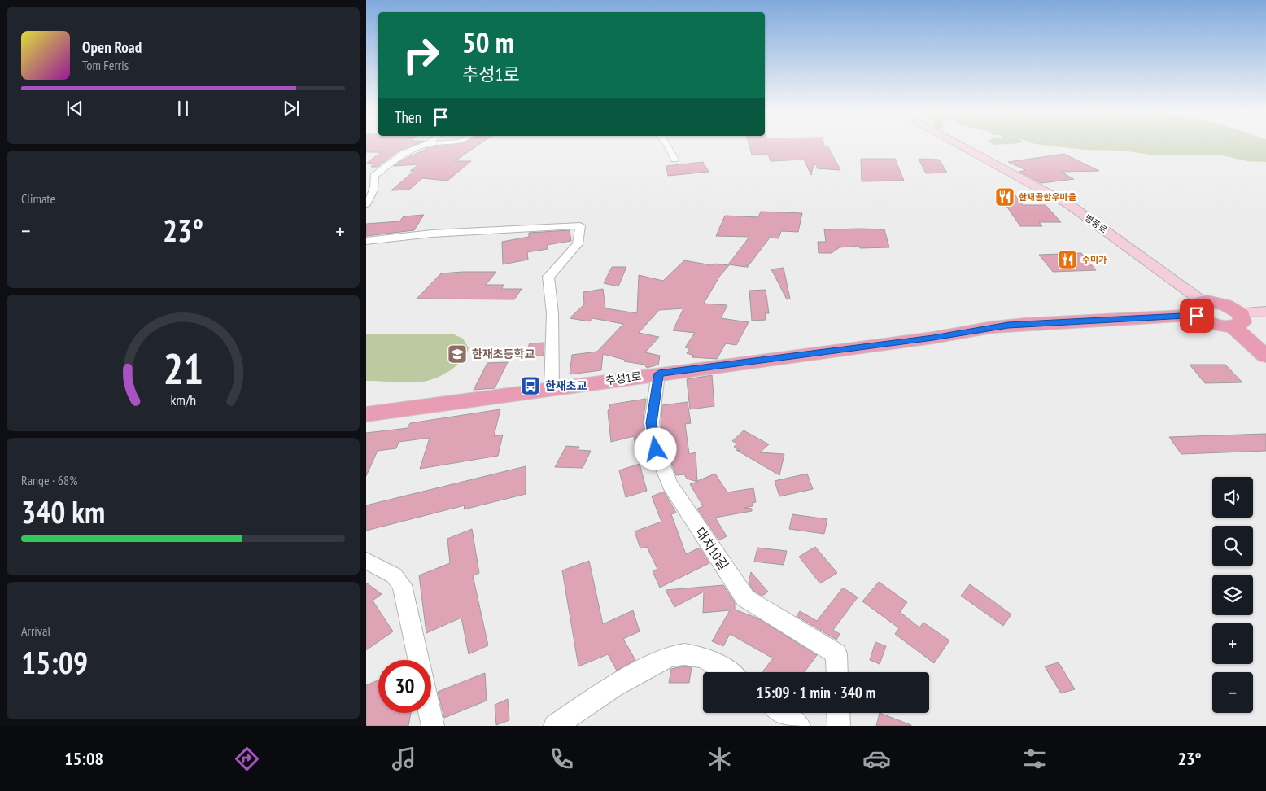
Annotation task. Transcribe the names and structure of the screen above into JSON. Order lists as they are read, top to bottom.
{
  "streets": {
    "main road": ["병풍로", "추성1로"],
    "street": ["대치10길"]
  },
  "crossings": [
    ["병풍로", "추성1로"],
    ["추성1로", "대치10길"]
  ],
  "places": {
    "restaurant": ["한재골한우마을", "수미가"],
    "school or university": ["한재초등학교"],
    "bus stop": ["한재초교"]
  },
  "page": {
    "turn": ["50 m", "추성1로"],
    "song": ["Open Road", "Tom Ferris"],
    "then": "Then",
    "tile": [
      "Climate",
      ["Range · 68%", "340 km"],
      ["Arrival", "15:09"]
    ],
    "heat": ["−", "23°", "+"],
    "map_buttons": ["+", "−"],
    "limit": "30",
    "trip": "15:09 · 1 min · 340 m",
    "tabs": ["15:08", "23°"],
    "gauge": ["21", "km/h"]
  }
}
